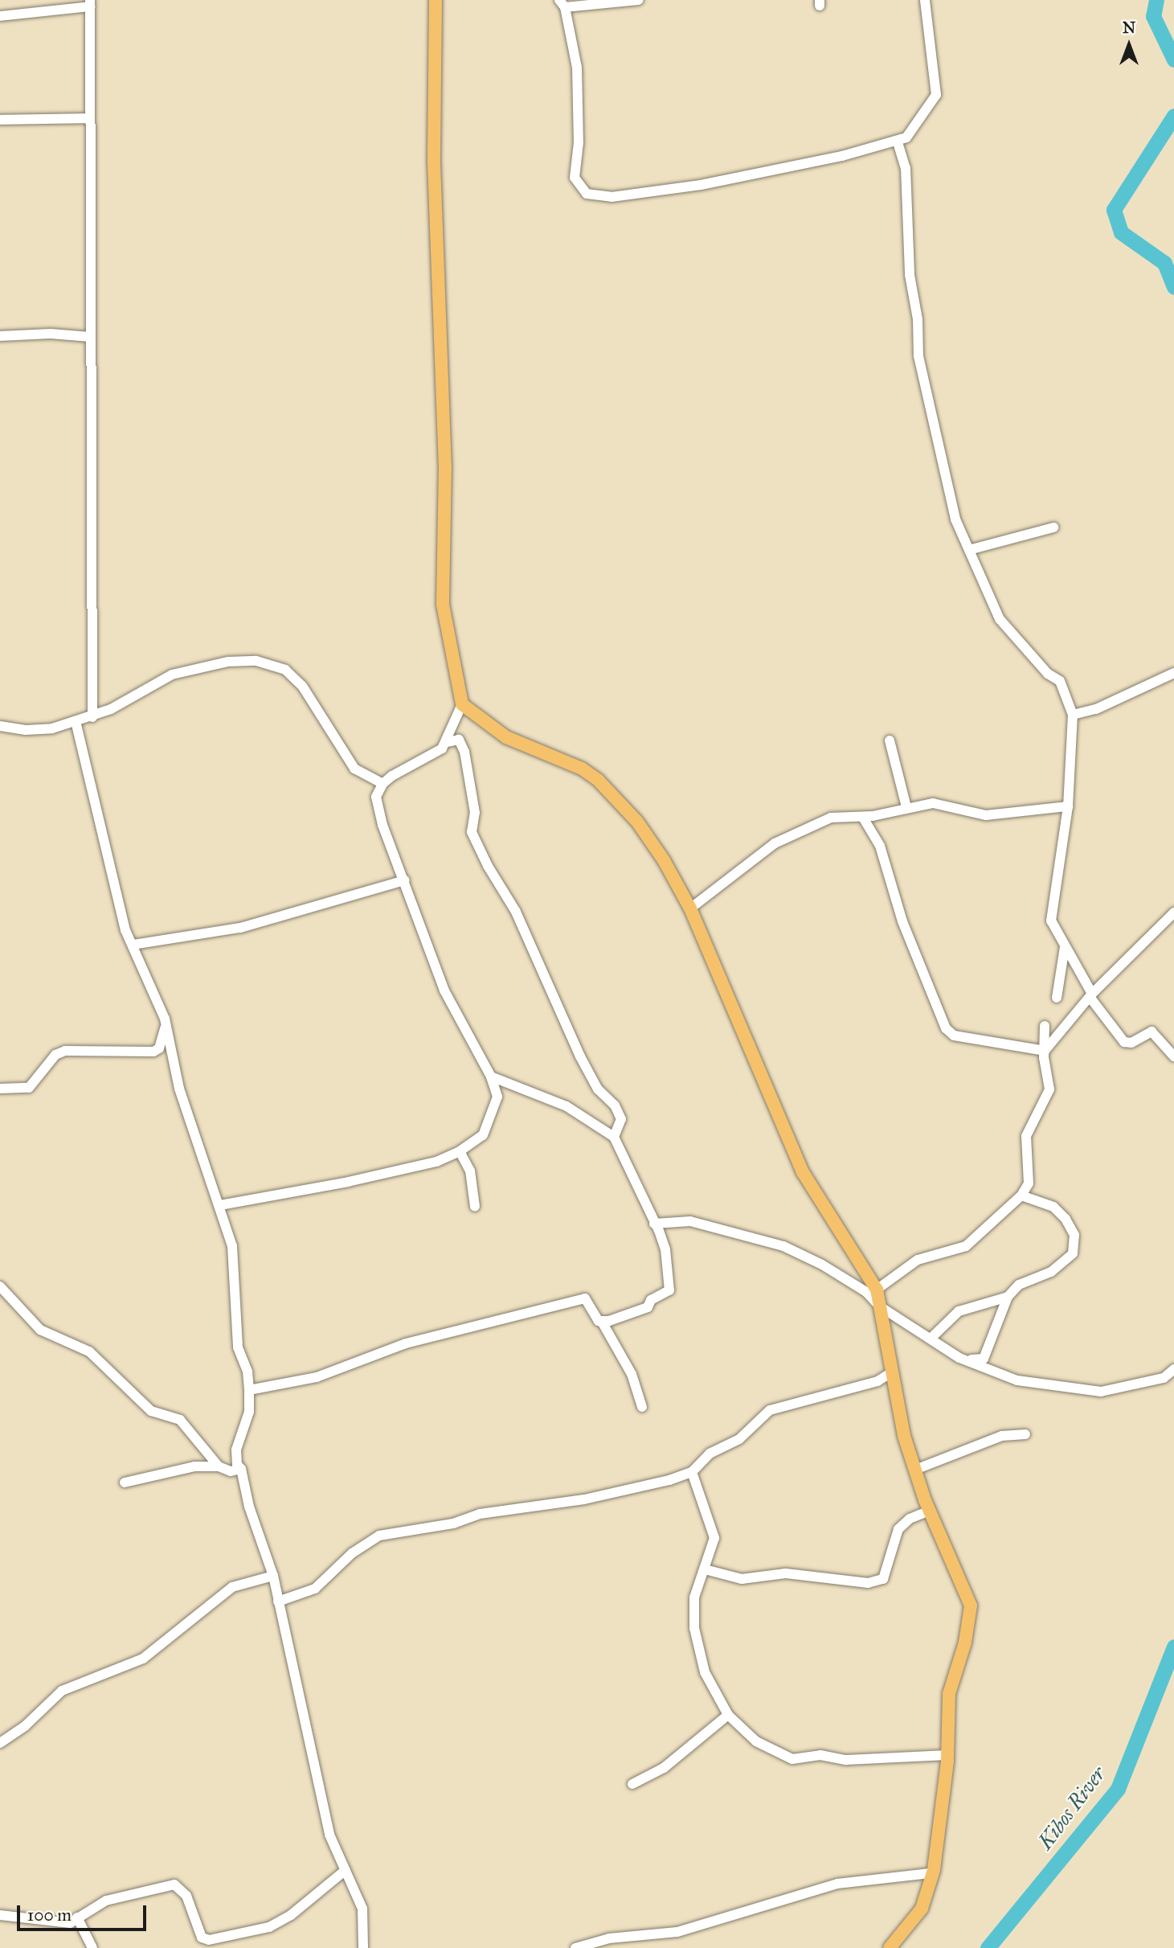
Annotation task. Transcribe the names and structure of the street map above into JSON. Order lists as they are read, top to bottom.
{
  "water": ["Kibos River"],
  "scale_bar": "100 m",
  "north": "top"
}
